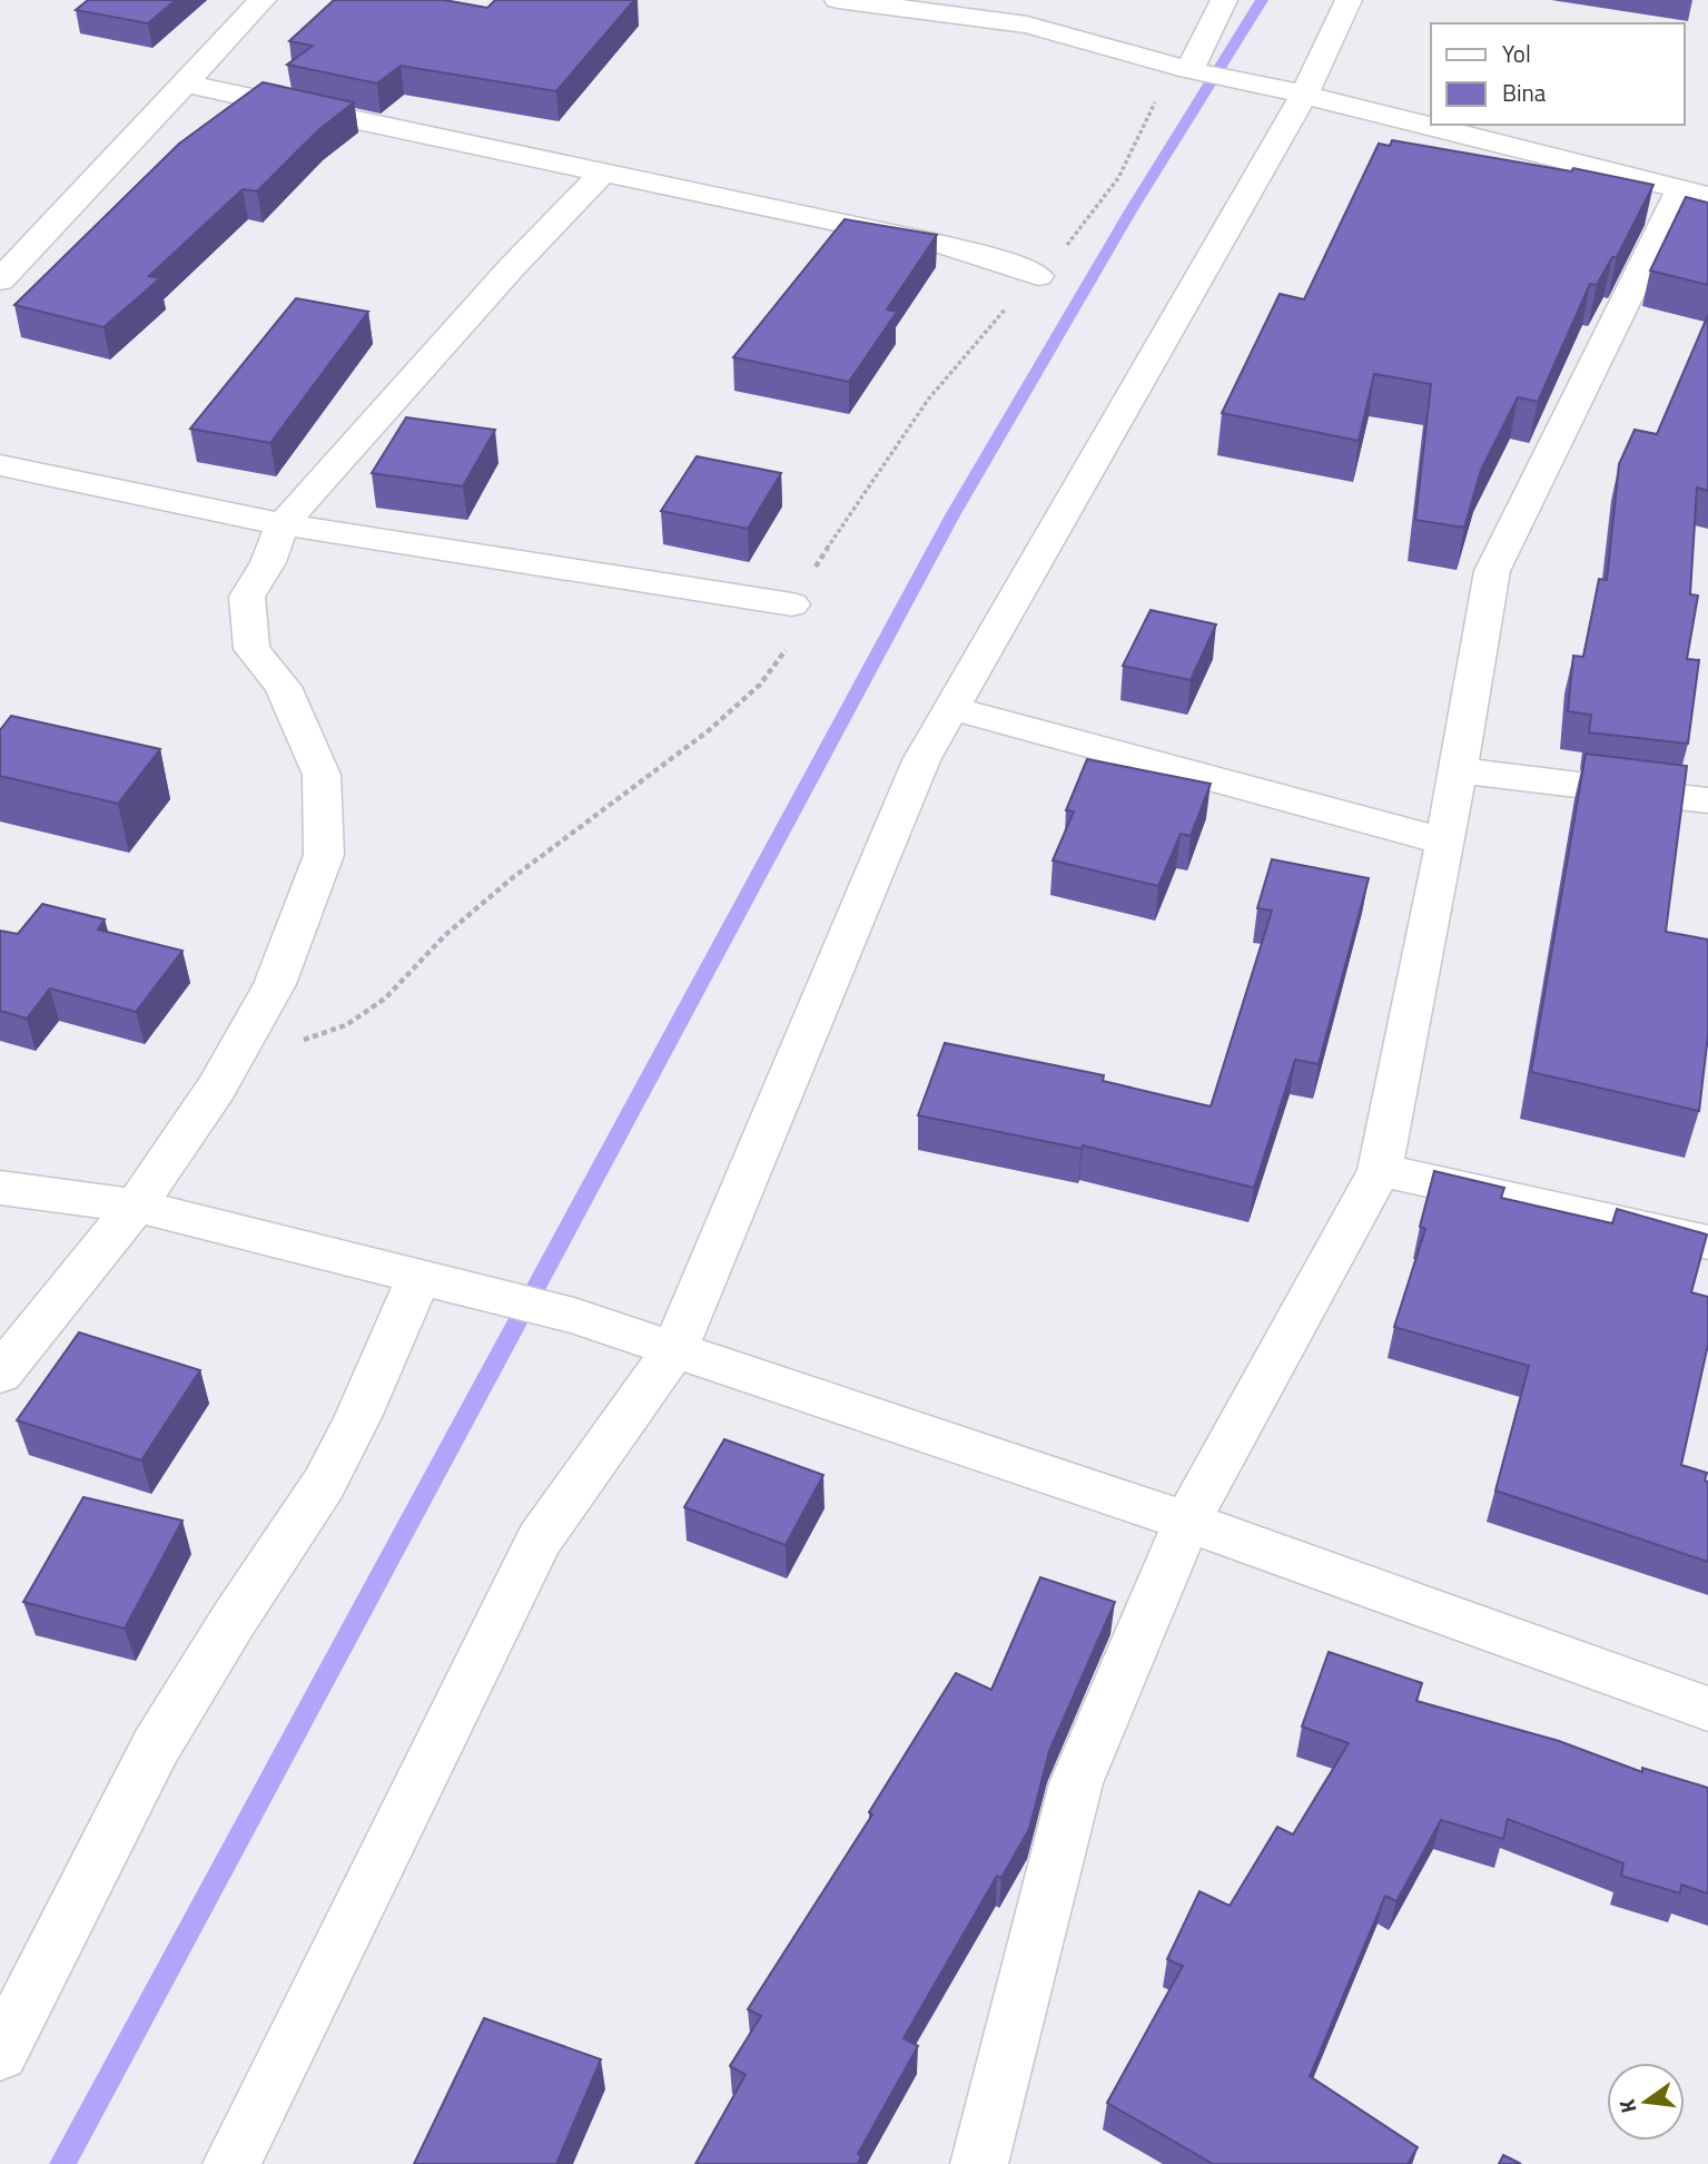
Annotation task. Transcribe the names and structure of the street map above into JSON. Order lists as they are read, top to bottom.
{
  "legend": ["Yol", "Bina"],
  "north": "left"
}
